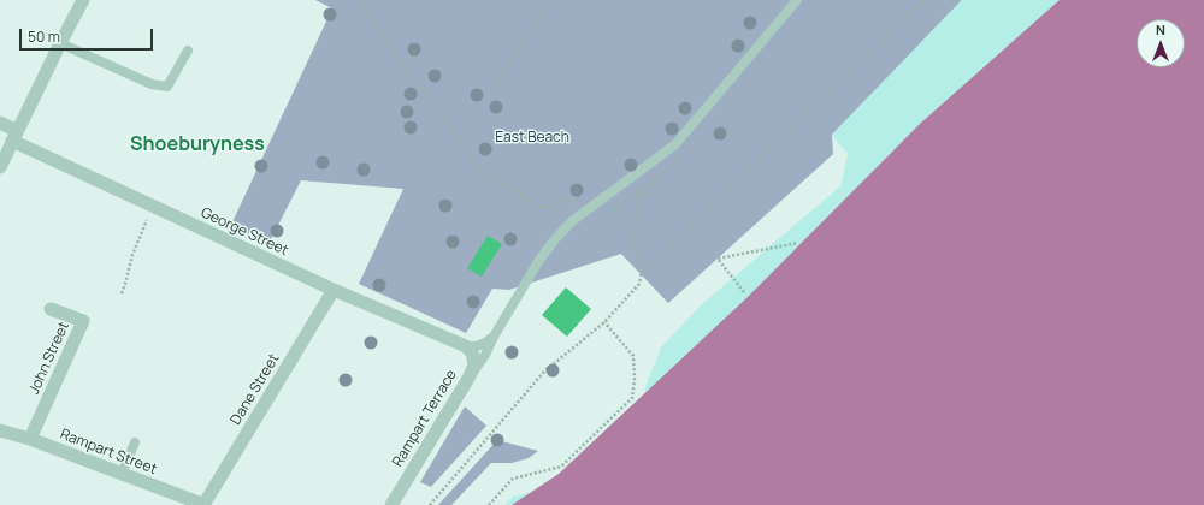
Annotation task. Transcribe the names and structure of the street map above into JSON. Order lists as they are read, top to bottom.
{
  "streets": {
    "street": [
      "George Street",
      "John Street",
      "Dane Street",
      "Rampart Terrace",
      "Rampart Street"
    ]
  },
  "crossings": [
    ["George Street", "Dane Street"],
    ["George Street", "Rampart Terrace"],
    ["John Street", "Rampart Street"],
    ["Dane Street", "Rampart Street"]
  ],
  "districts": ["Shoeburyness"],
  "parks": ["East Beach"],
  "scale_bar": "50 m",
  "north": "top"
}
